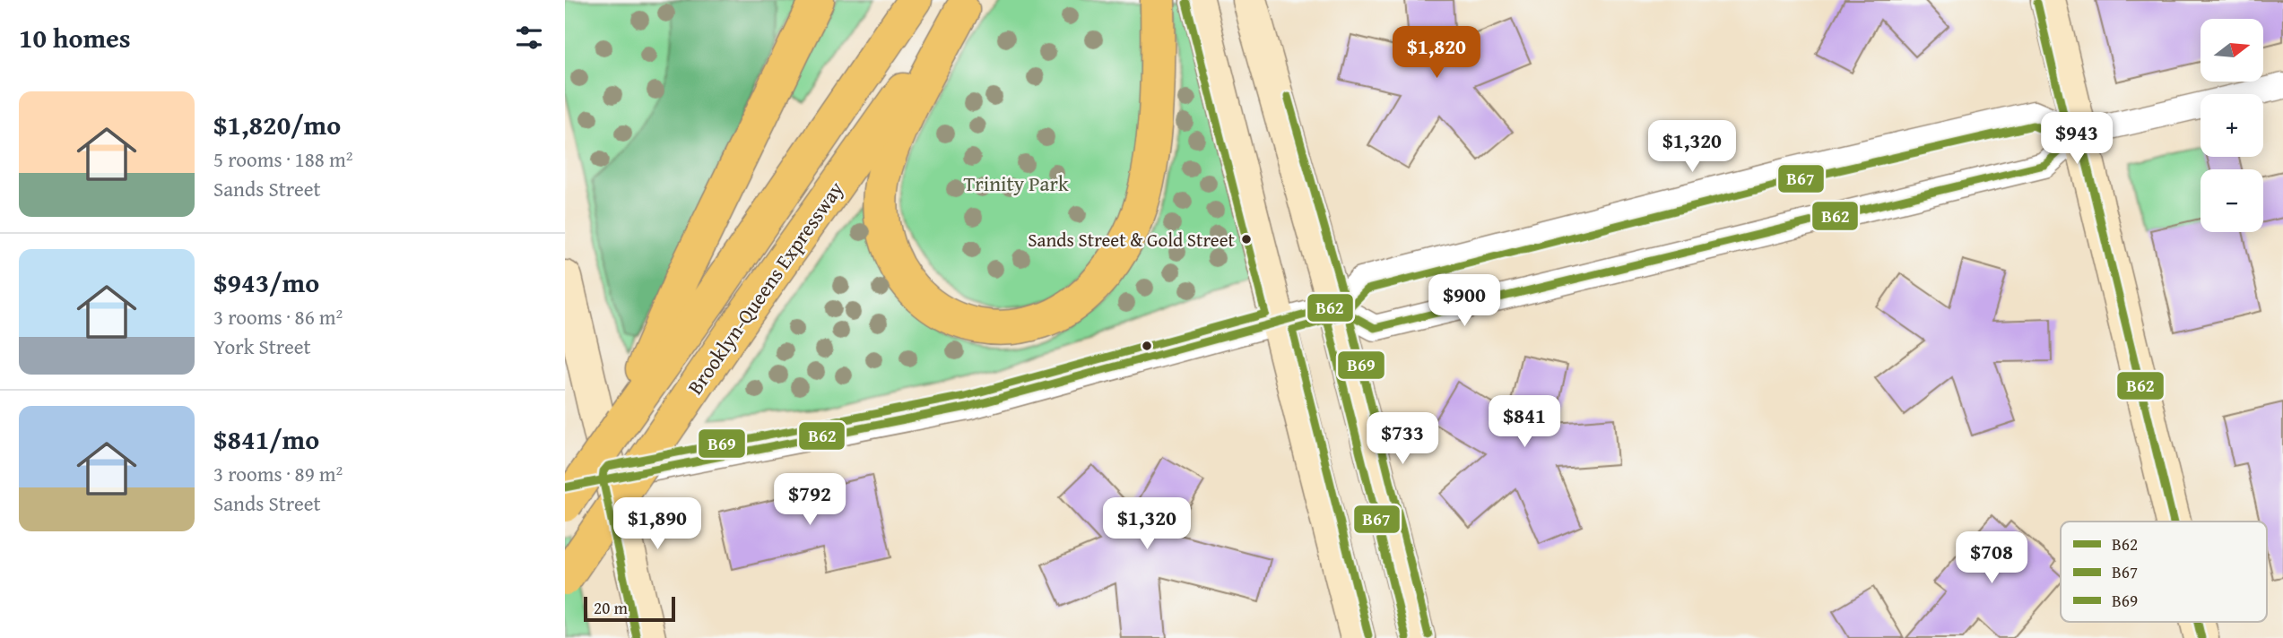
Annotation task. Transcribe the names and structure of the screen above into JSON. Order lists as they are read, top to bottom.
{
  "streets": {
    "highway": ["Brooklyn-Queens Expressway"]
  },
  "parks": ["Trinity Park"],
  "places": ["Sands Street & Gold Street"],
  "lines": ["transit line B67", "transit line B69", "transit line B62"],
  "legend": ["B62", "B67", "B69"],
  "scale_bar": "20 m",
  "north": "right",
  "page": {
    "heading": "10 homes",
    "map_buttons": ["+", "−"],
    "price": [
      "$1,820",
      "$943",
      "$1,320",
      "$900",
      "$841",
      "$733",
      "$792",
      "$1,890",
      "$1,320",
      "$708"
    ],
    "list": [
      {
        "name": "$1,820/mo",
        "note": "5 rooms · 188 m² · Sands Street"
      },
      {
        "name": "$943/mo",
        "note": "3 rooms · 86 m² · York Street"
      },
      {
        "name": "$841/mo",
        "note": "3 rooms · 89 m² · Sands Street"
      }
    ],
    "scale": "20 m"
  }
}
